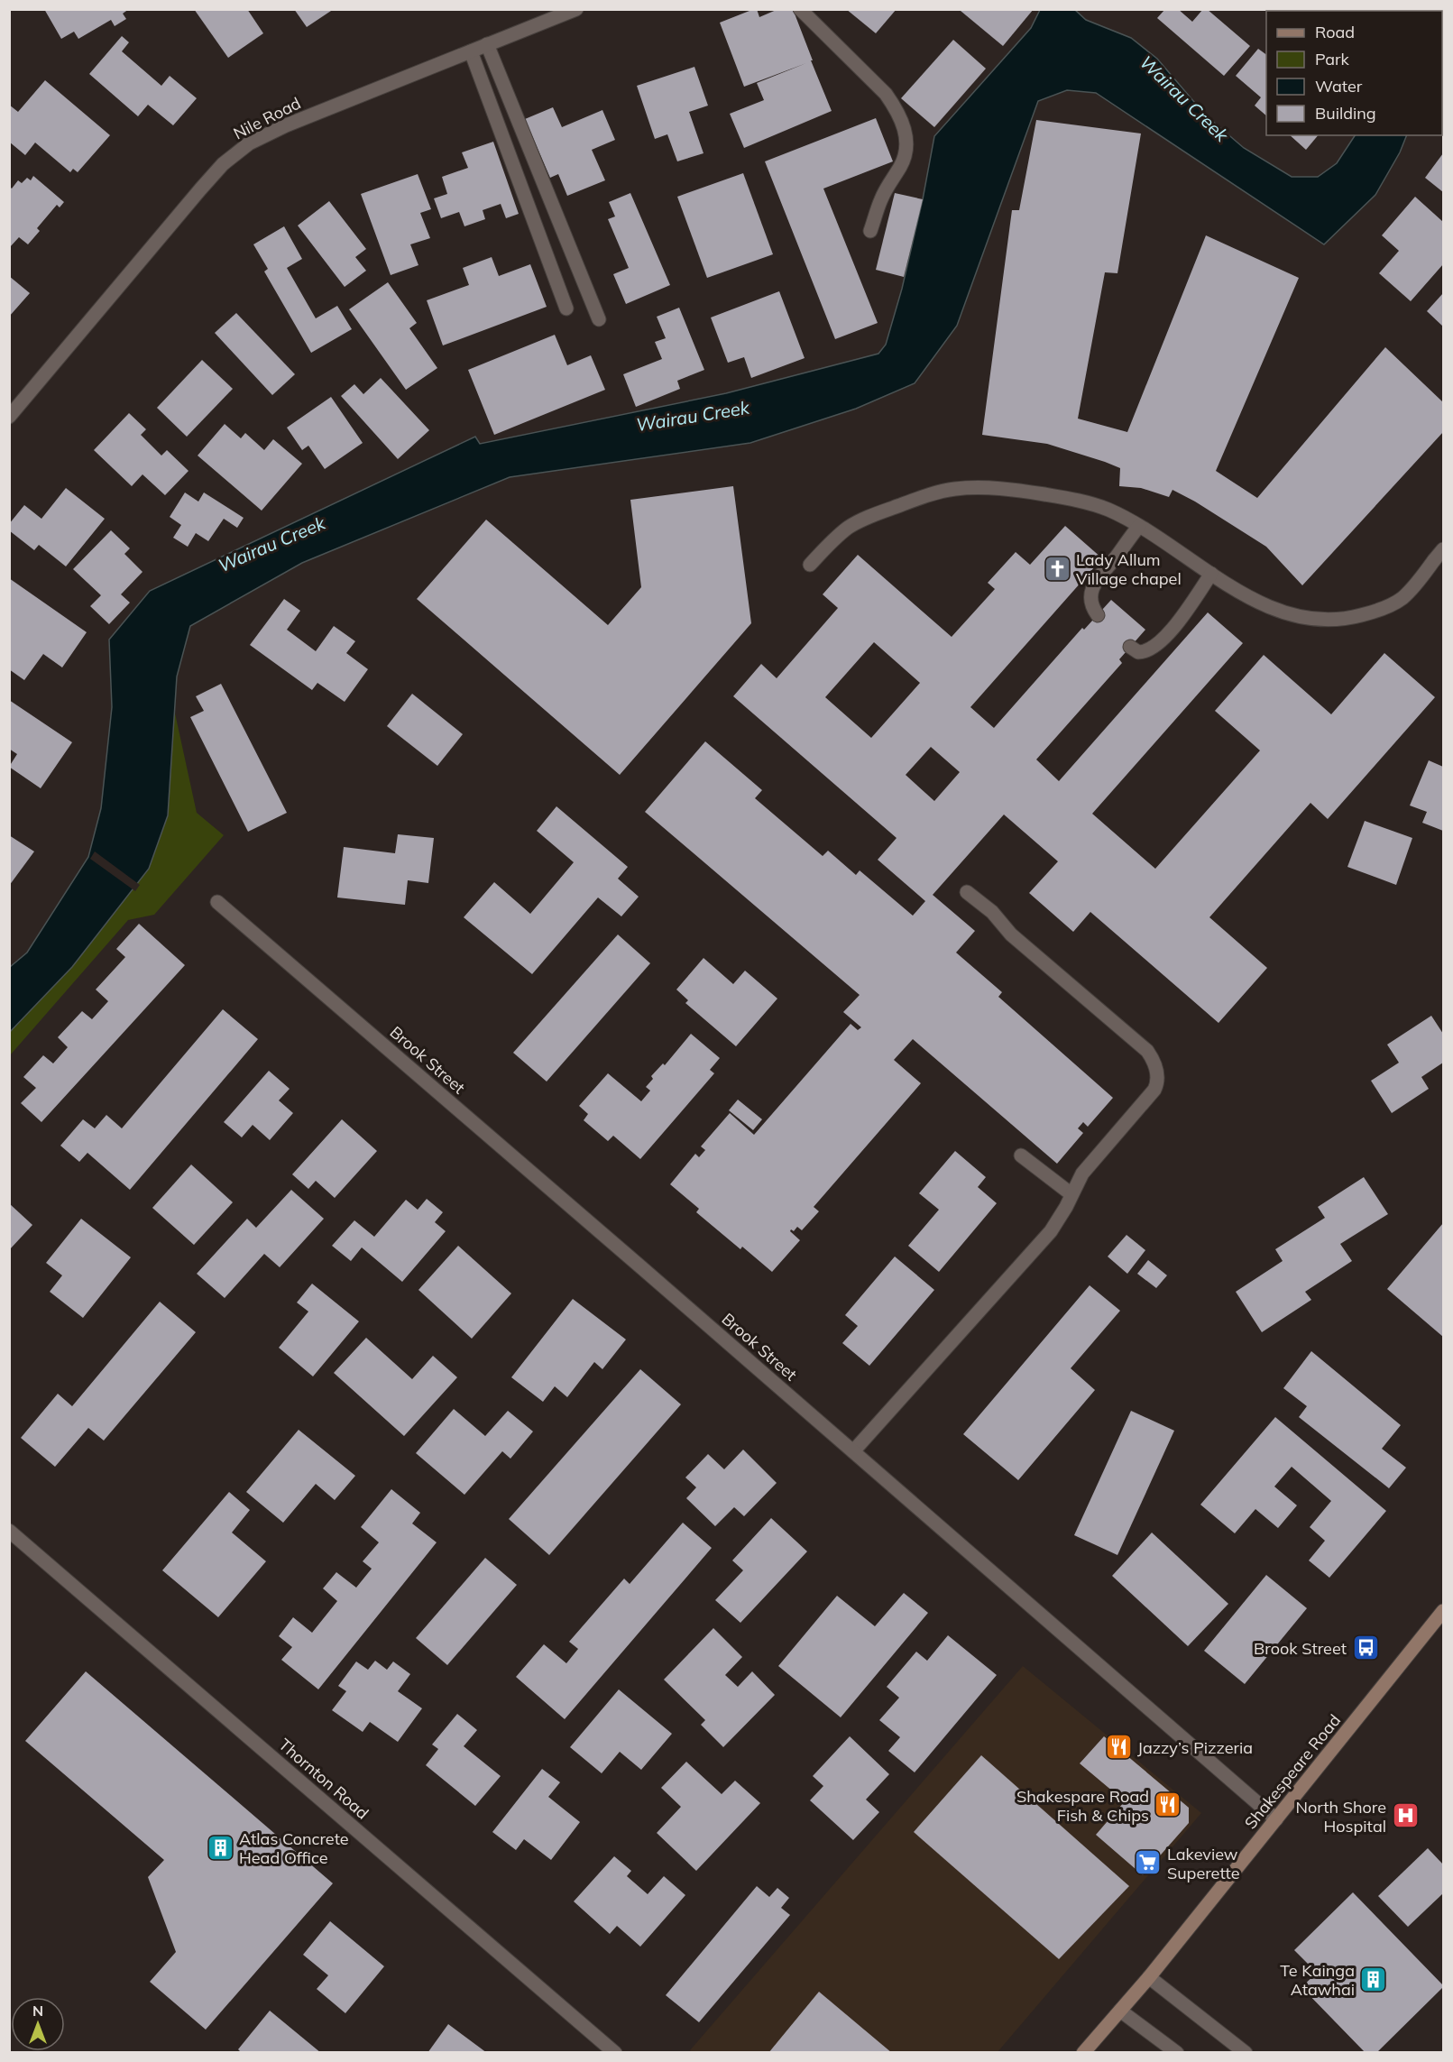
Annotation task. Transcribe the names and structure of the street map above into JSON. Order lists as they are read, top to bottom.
{
  "streets": {
    "main road": ["Shakespeare Road"],
    "street": ["Nile Road", "Brook Street", "Thornton Road"]
  },
  "crossings": [
    ["Brook Street", "Shakespeare Road"]
  ],
  "water": ["Wairau Creek"],
  "places": {
    "church": ["Lady Allum Village chapel"],
    "bus stop": ["Brook Street"],
    "restaurant": ["Jazzy’s Pizzeria", "Shakespare Road Fish & Chips"],
    "hospital": ["North Shore Hospital"],
    "building": ["Atlas Concrete Head Office", "Te Kainga Atawhai"],
    "supermarket": ["Lakeview Superette"]
  },
  "legend": [
    "Road",
    "Park",
    "Water",
    "Building"
  ],
  "north": "top"
}
